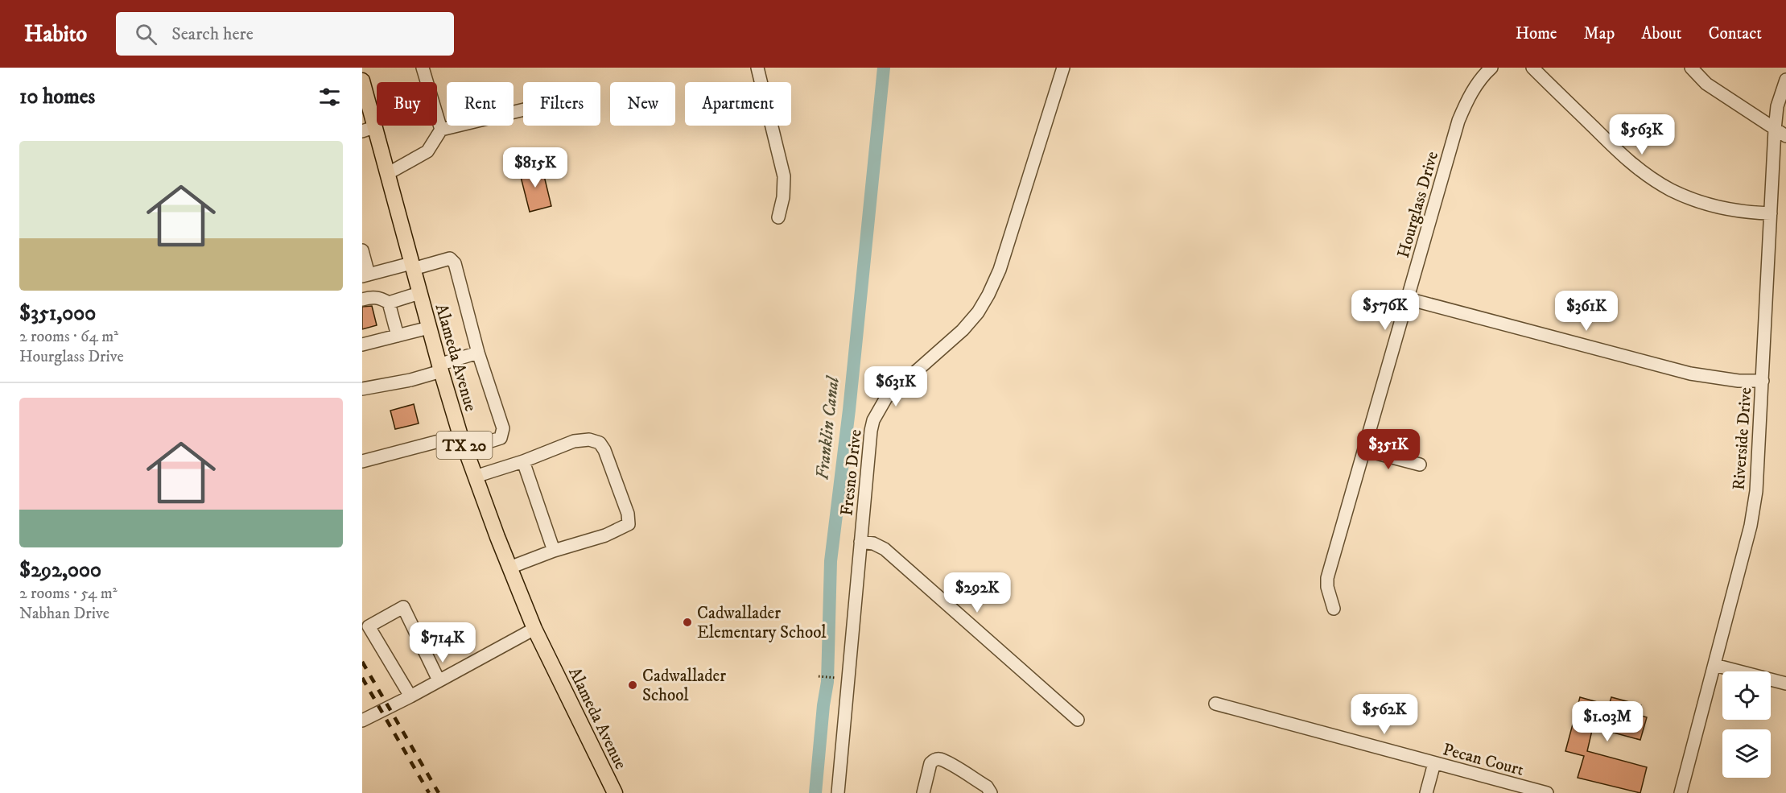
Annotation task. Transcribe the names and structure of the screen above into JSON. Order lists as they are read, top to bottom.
{
  "streets": {
    "main road": ["Alameda Avenue", "TX 20"],
    "street": [
      "Hourglass Drive",
      "Riverside Drive",
      "Fresno Drive",
      "Pecan Court"
    ]
  },
  "water": ["Franklin Canal"],
  "places": ["Cadwallader Elementary School", "Cadwallader School"],
  "page": {
    "header": "Habito",
    "search": "Search here",
    "nav": [
      "Home",
      "Map",
      "About",
      "Contact"
    ],
    "heading": "10 homes",
    "chip": [
      "Buy",
      "Rent",
      "Filters",
      "New",
      "Apartment"
    ],
    "price": [
      "$563K",
      "$815K",
      "$576K",
      "$361K",
      "$631K",
      "$351K",
      "$292K",
      "$714K",
      "$562K",
      "$1.03M"
    ],
    "list": [
      {
        "name": "$351,000",
        "note": "2 rooms · 64 m² · Hourglass Drive"
      },
      {
        "name": "$292,000",
        "note": "2 rooms · 54 m² · Nabhan Drive"
      }
    ]
  }
}
